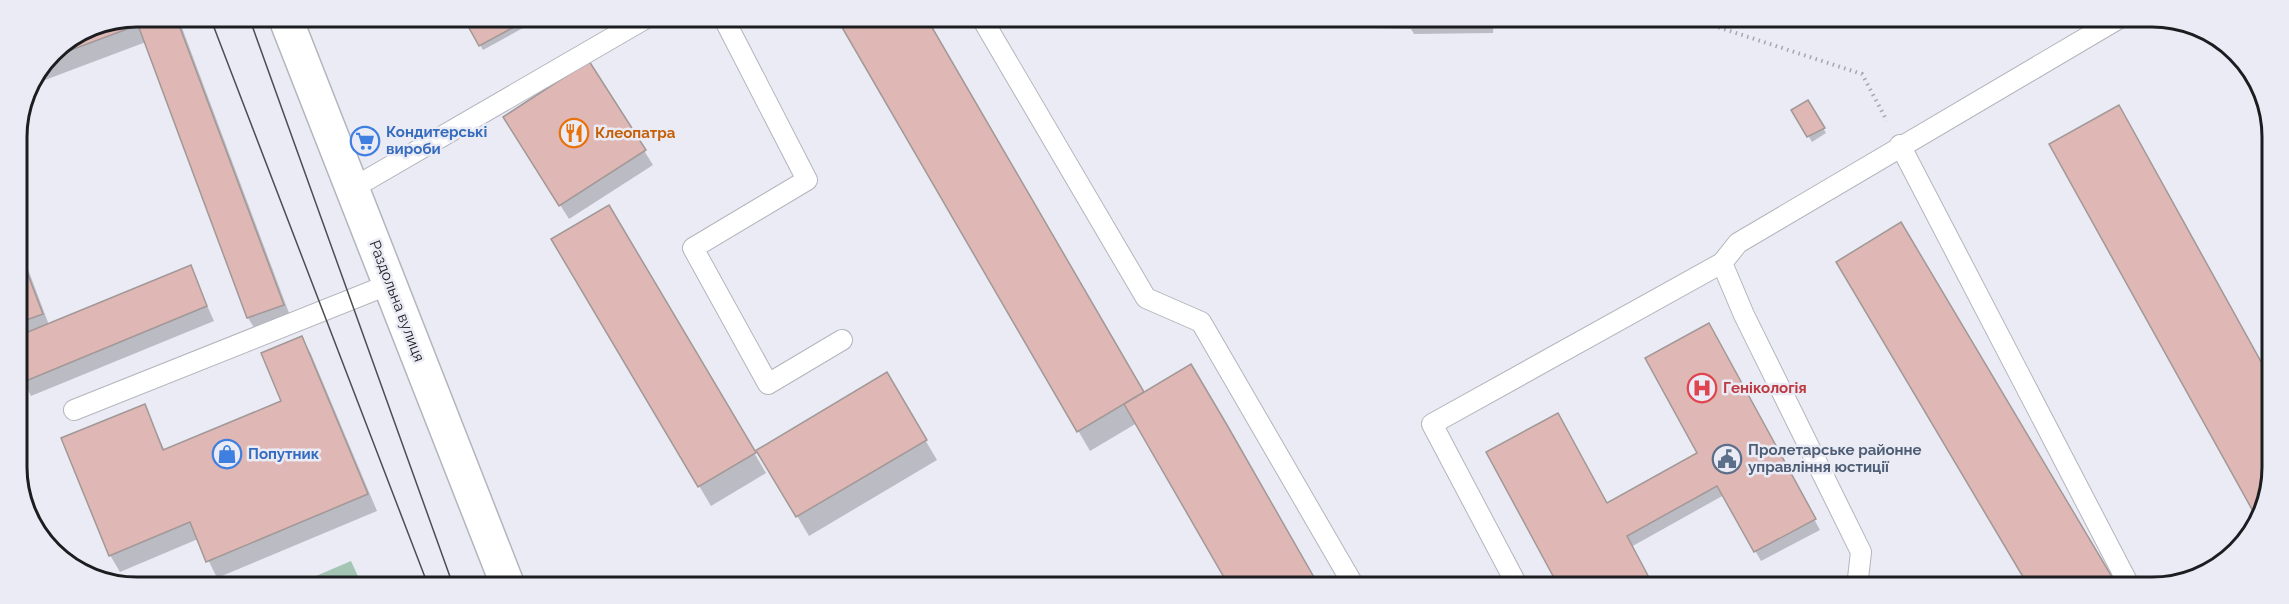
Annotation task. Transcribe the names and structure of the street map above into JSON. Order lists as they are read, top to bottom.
{
  "streets": {
    "street": ["Раздольна вулиця"]
  },
  "places": {
    "restaurant": ["Клеопатра"],
    "supermarket": ["Кондитерські вироби"],
    "hospital": ["Генікологія"],
    "shop": ["Попутник"],
    "public building": ["Пролетарське районне управління юстиції"]
  }
}
